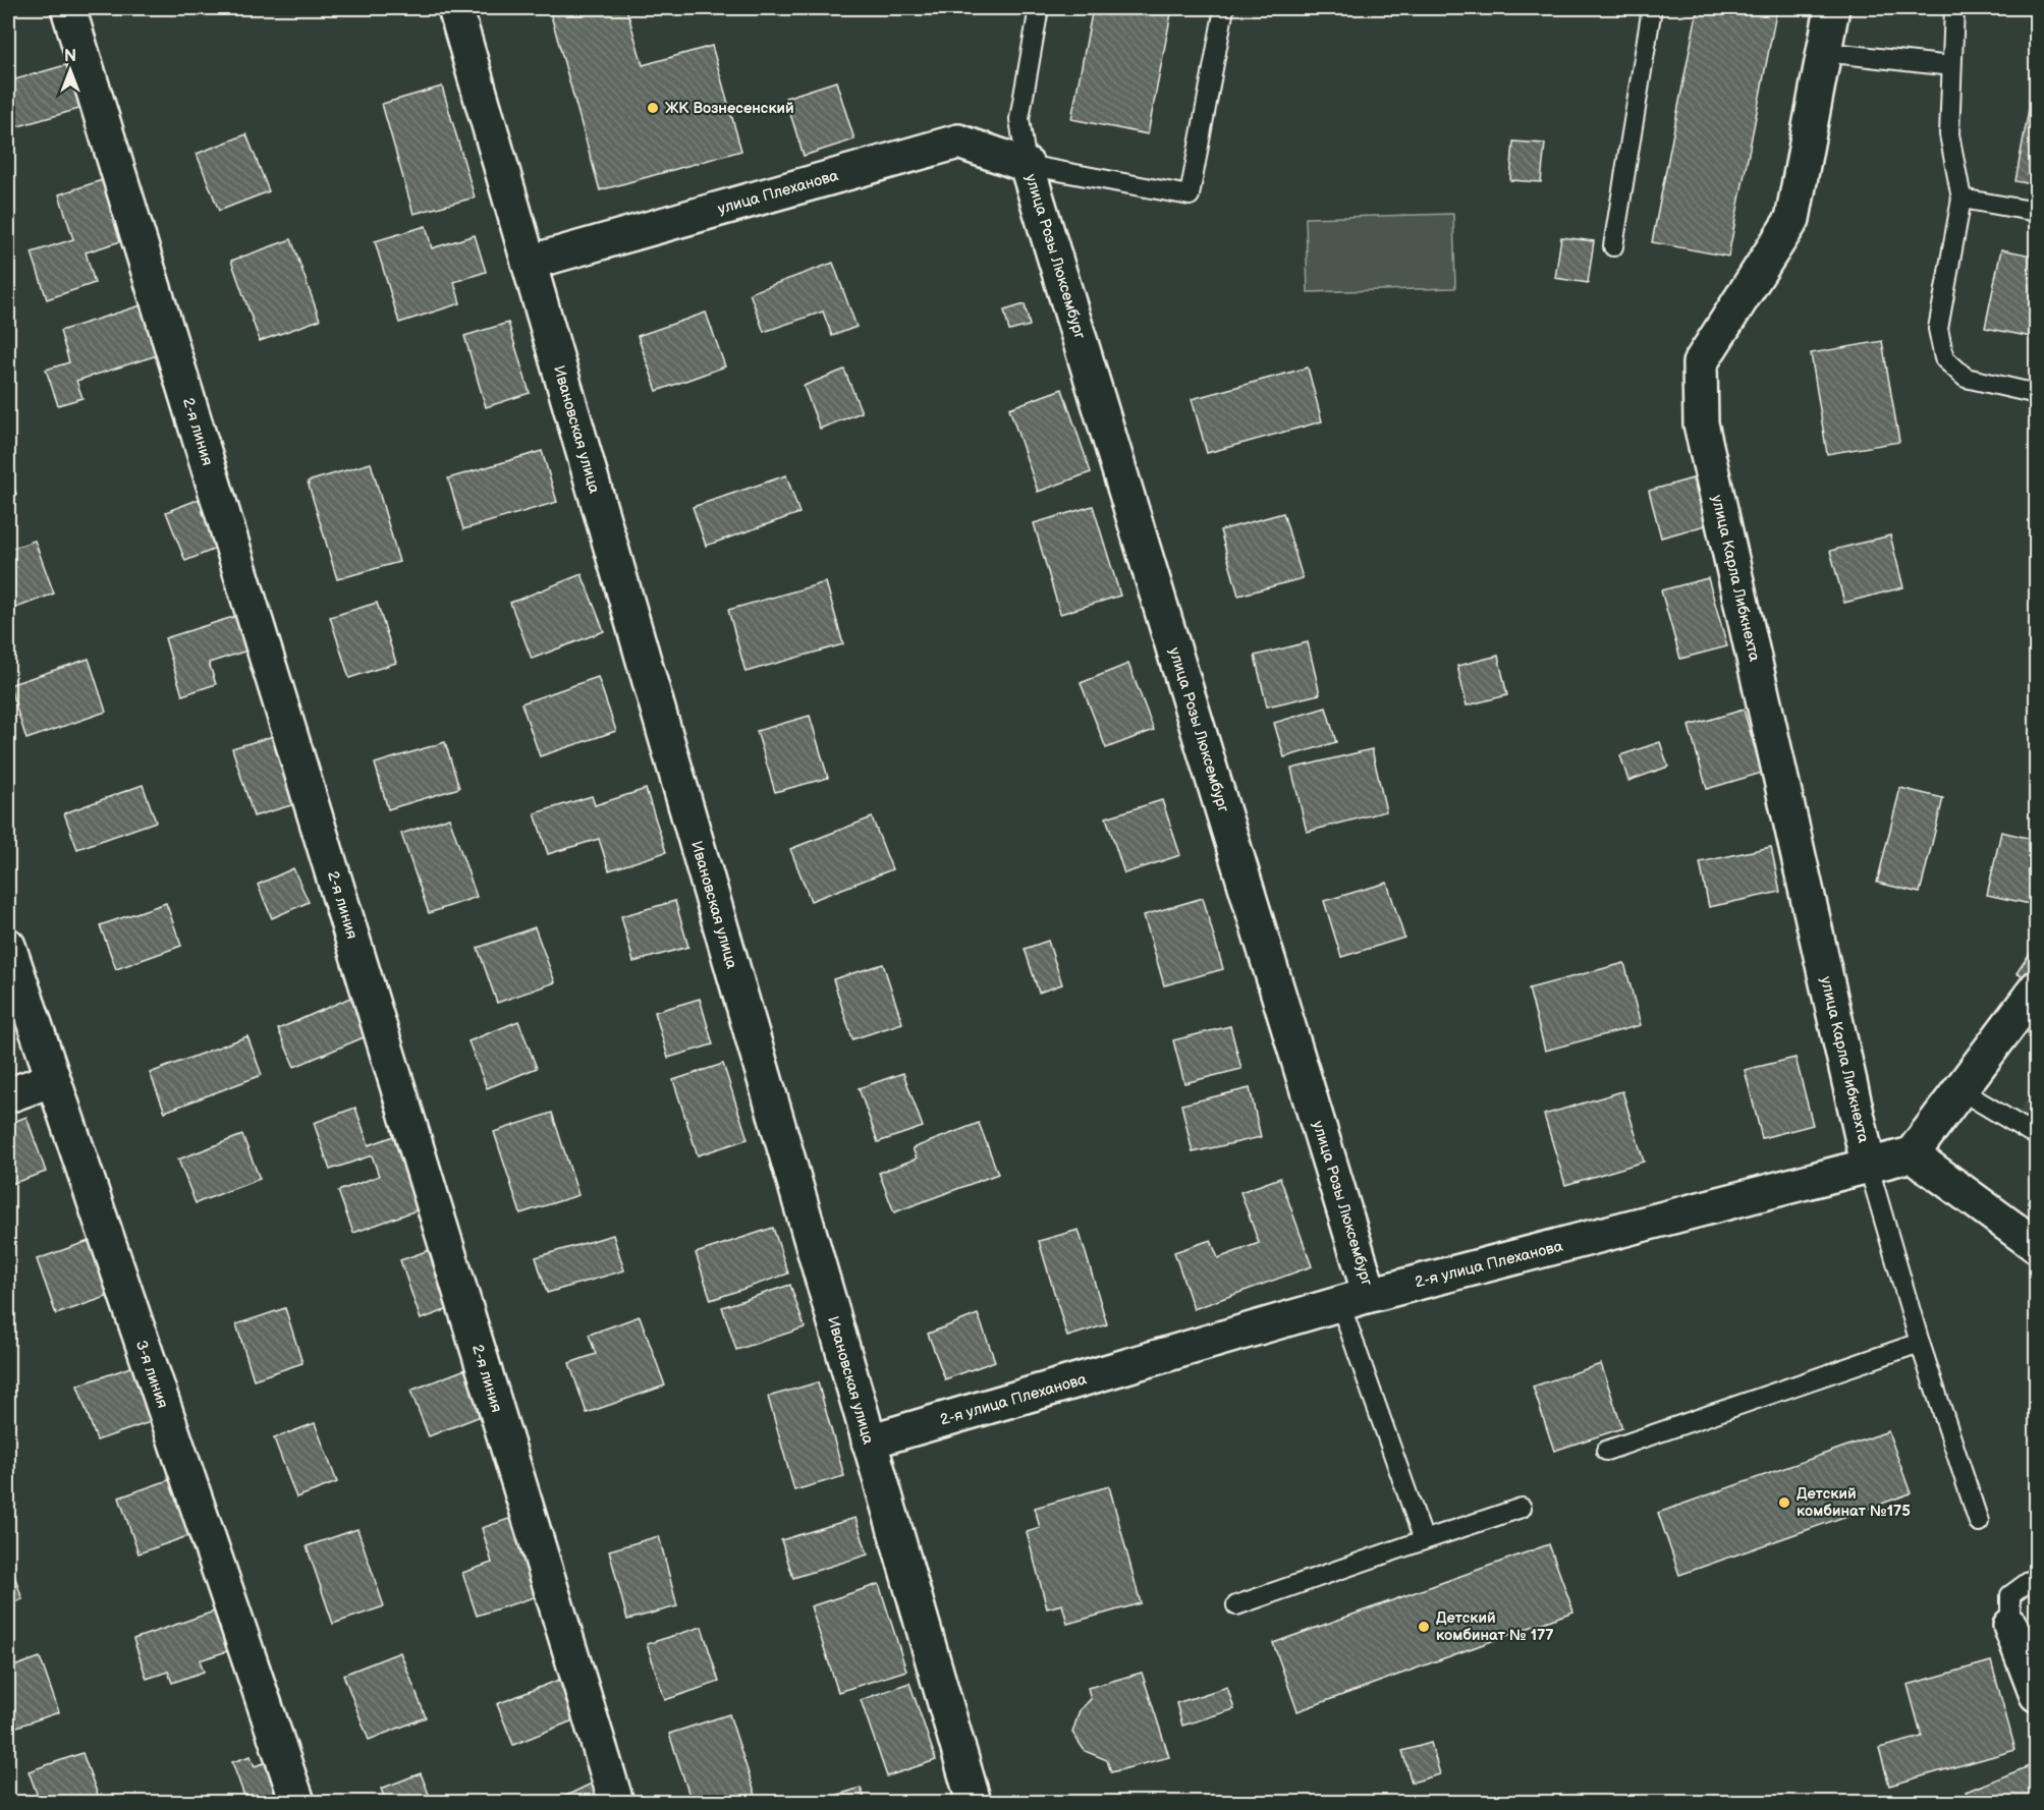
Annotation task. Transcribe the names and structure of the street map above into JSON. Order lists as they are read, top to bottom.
{
  "streets": {
    "street": [
      "улица Плеханова",
      "улица Розы Люксембург",
      "Ивановская улица",
      "2-я линия",
      "улица Карла Либкнехта",
      "2-я улица Плеханова",
      "3-я линия"
    ]
  },
  "crossings": [
    ["улица Плеханова", "улица Розы Люксембург"],
    ["улица Плеханова", "Ивановская улица"],
    ["улица Розы Люксембург", "2-я улица Плеханова"],
    ["Ивановская улица", "2-я улица Плеханова"],
    ["улица Карла Либкнехта", "2-я улица Плеханова"]
  ],
  "places": ["ЖК Вознесенский", "Детский комбинат №175", "Детский комбинат № 177"],
  "north": "top"
}
